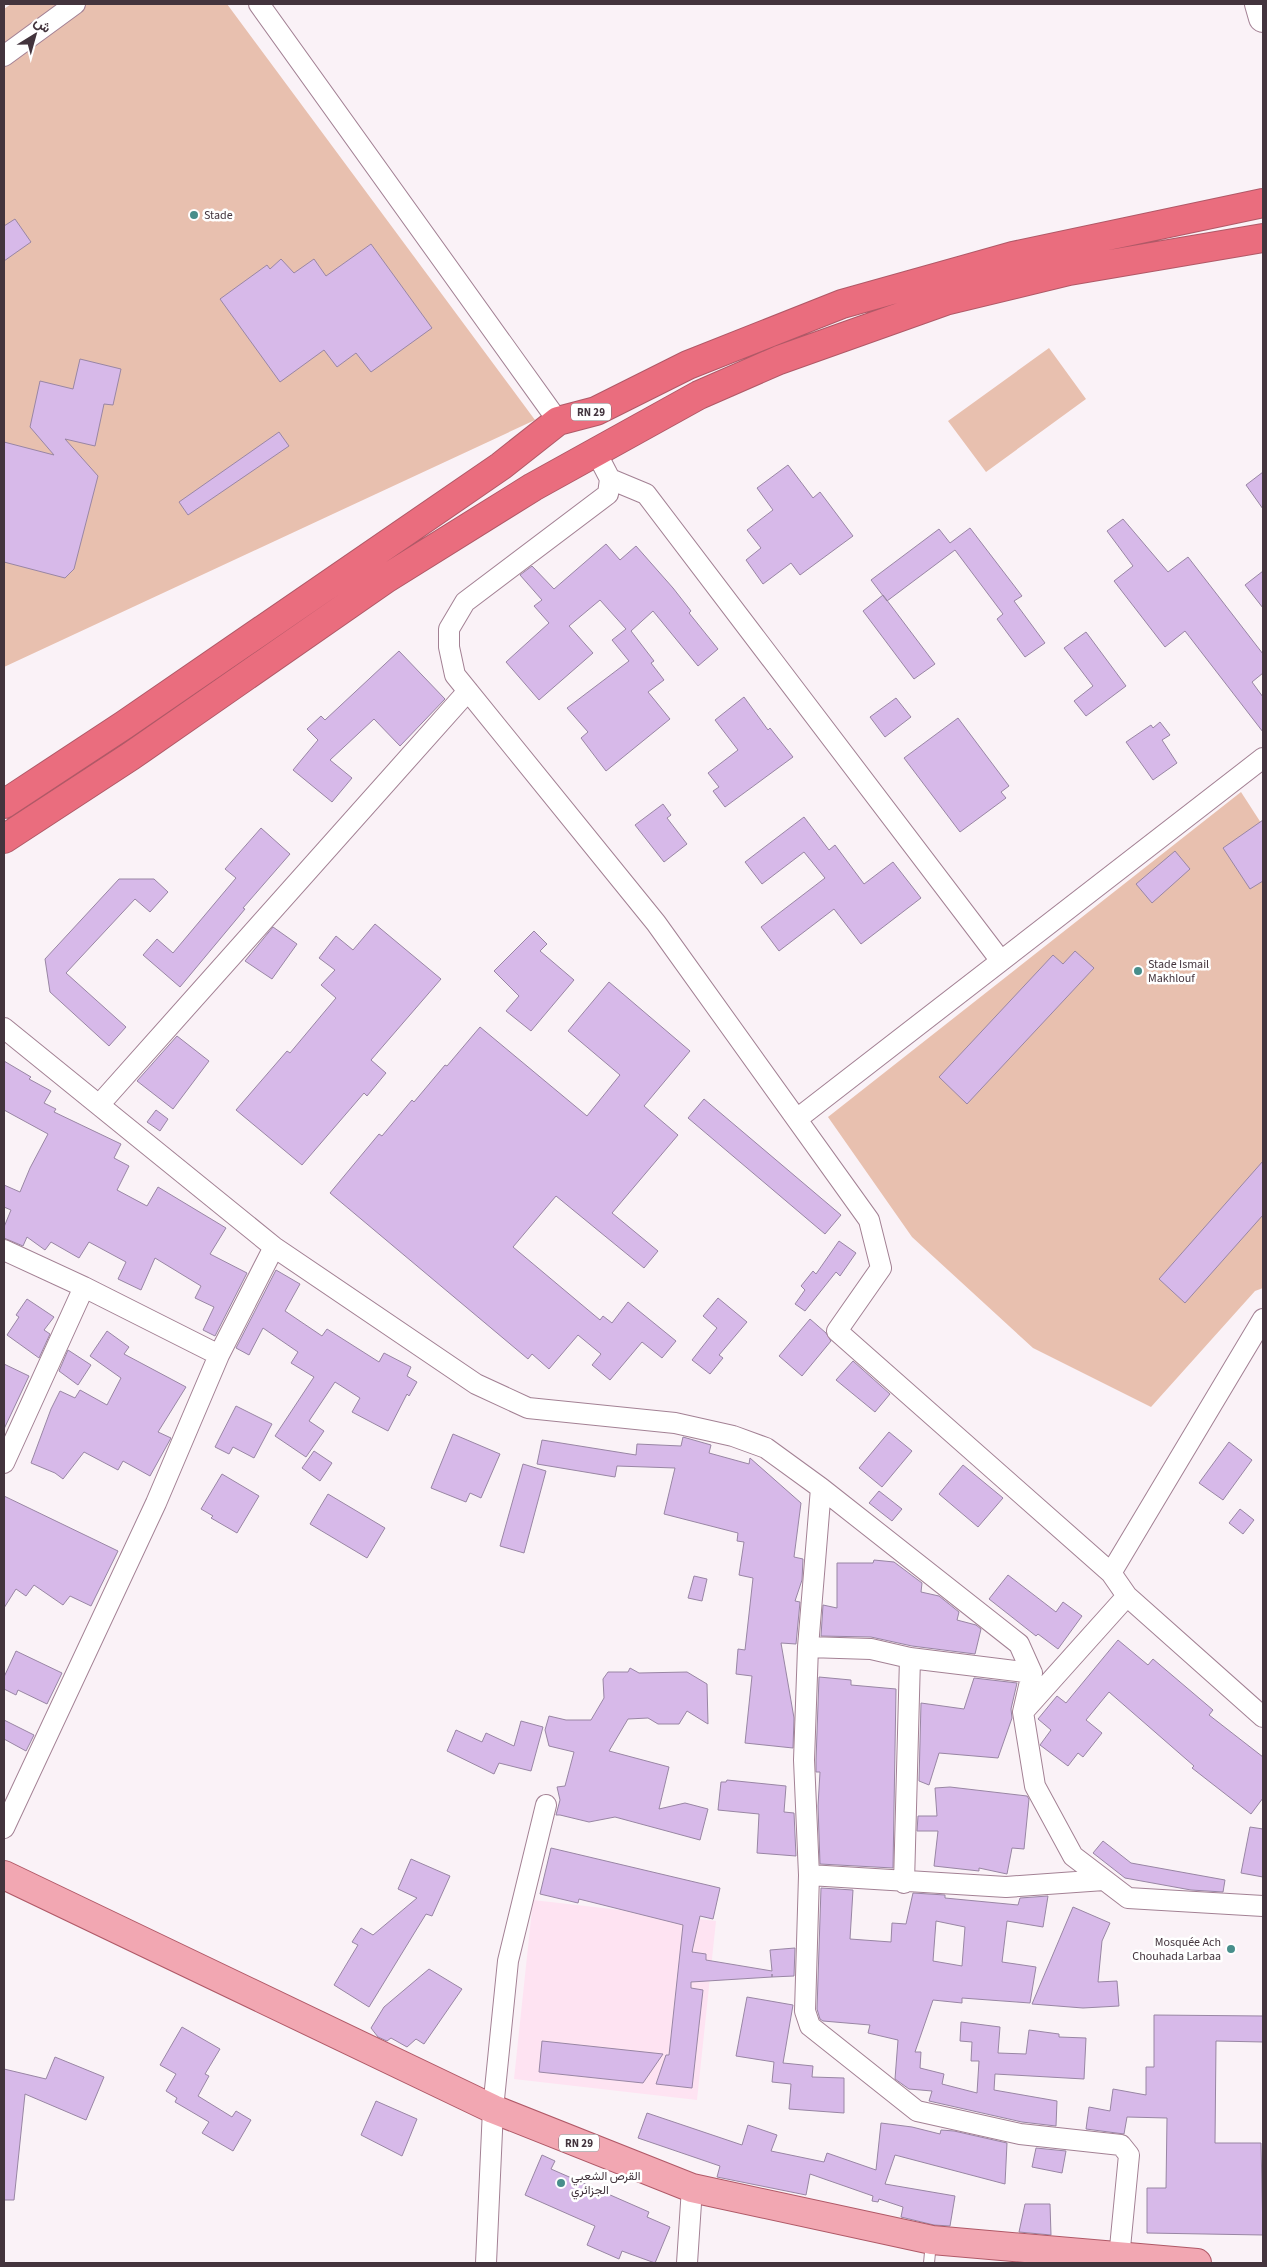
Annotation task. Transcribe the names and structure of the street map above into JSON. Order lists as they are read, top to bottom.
{
  "streets": {
    "highway": ["RN 29"]
  },
  "places": [
    "Stade",
    "Stade Ismail Makhlouf",
    "Mosquée Ach Chouhada Larbaa",
    "القرص الشعبي الجزائري"
  ],
  "north": "top right"
}
